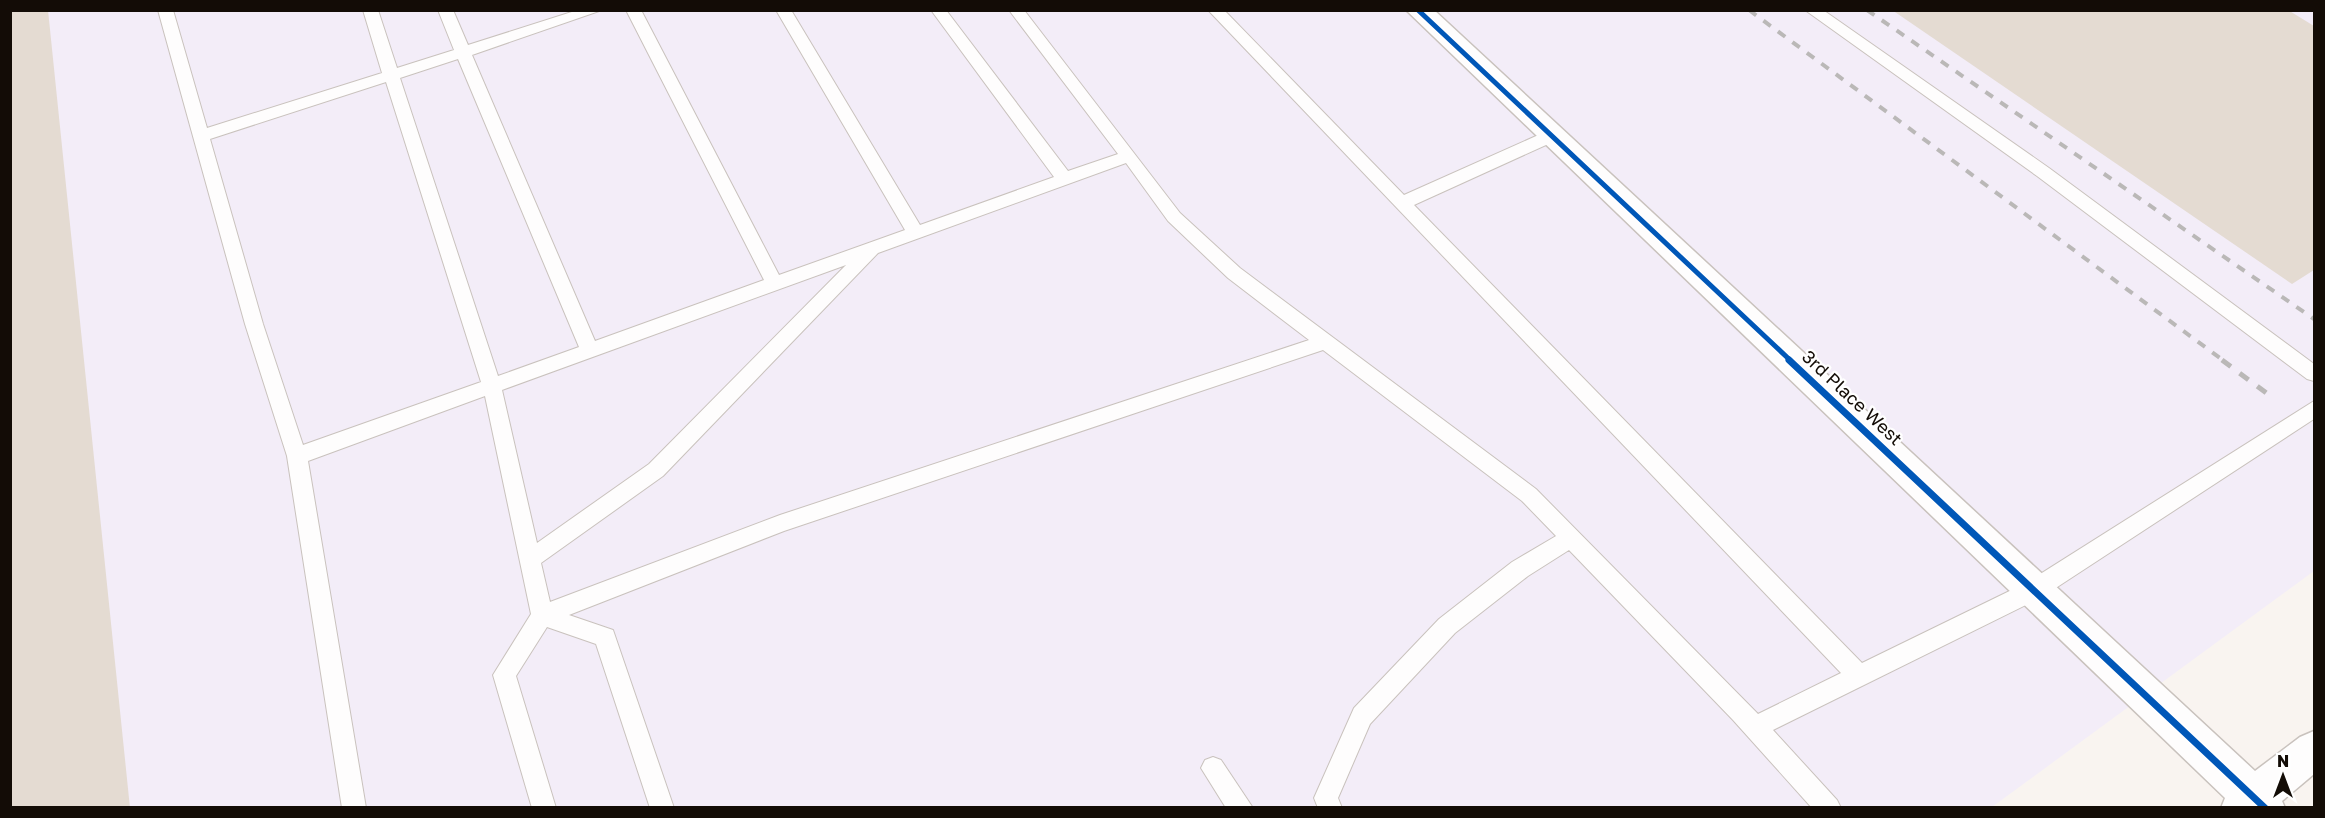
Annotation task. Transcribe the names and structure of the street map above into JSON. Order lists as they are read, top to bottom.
{
  "streets": {
    "street": ["3rd Place West"]
  },
  "north": "top"
}
